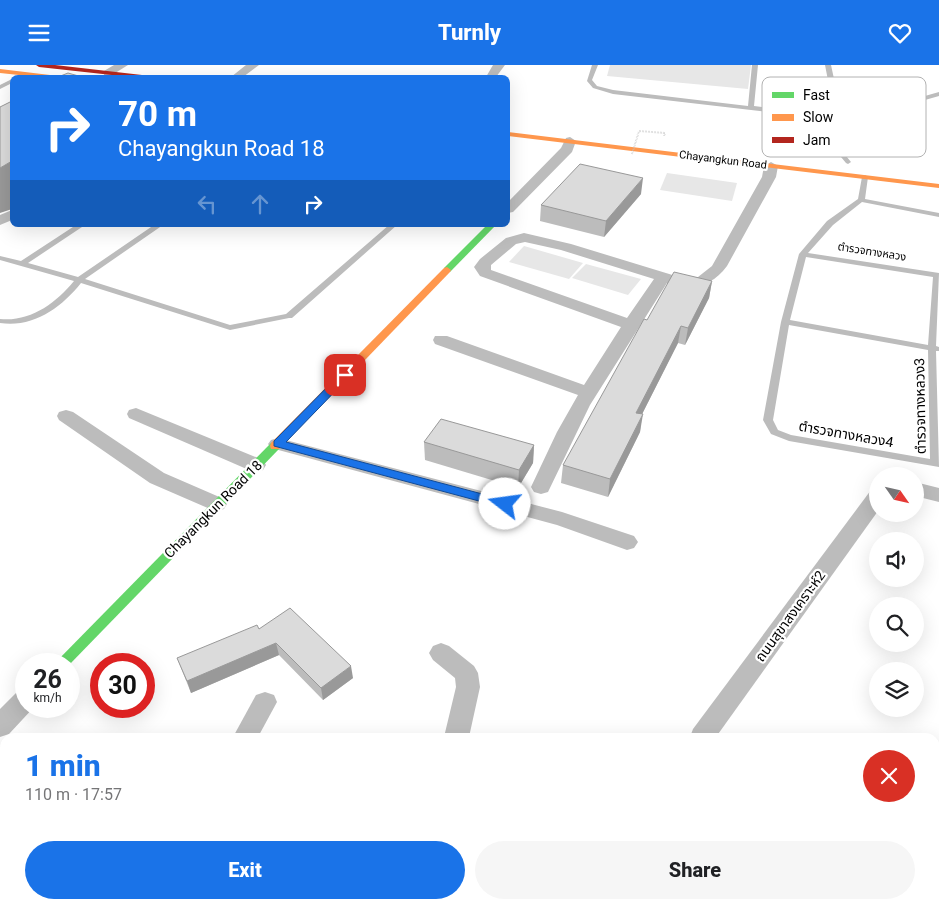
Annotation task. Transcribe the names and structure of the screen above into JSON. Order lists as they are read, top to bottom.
{
  "streets": {
    "main road": ["Chayangkun Road", "Chayangkun Road 18"],
    "street": ["ถนนสุขาสงเคราะห์2"],
    "lane": ["ตำรวจทางหลวง", "ตำรวจทางหลวง3", "ตำรวจทางหลวง4"]
  },
  "crossings": [
    ["ตำรวจทางหลวง", "ตำรวจทางหลวง3"],
    ["ตำรวจทางหลวง", "ตำรวจทางหลวง4"],
    ["ตำรวจทางหลวง3", "ตำรวจทางหลวง4"]
  ],
  "legend": ["Fast", "Slow", "Jam"],
  "north": "bottom right",
  "page": {
    "header": "Turnly",
    "turn": ["70 m", "Chayangkun Road 18"],
    "speed": "26 km/h",
    "limit": "30",
    "heading": ["1 min", "110 m · 17:57"],
    "buttons": ["Exit", "Share"]
  }
}
